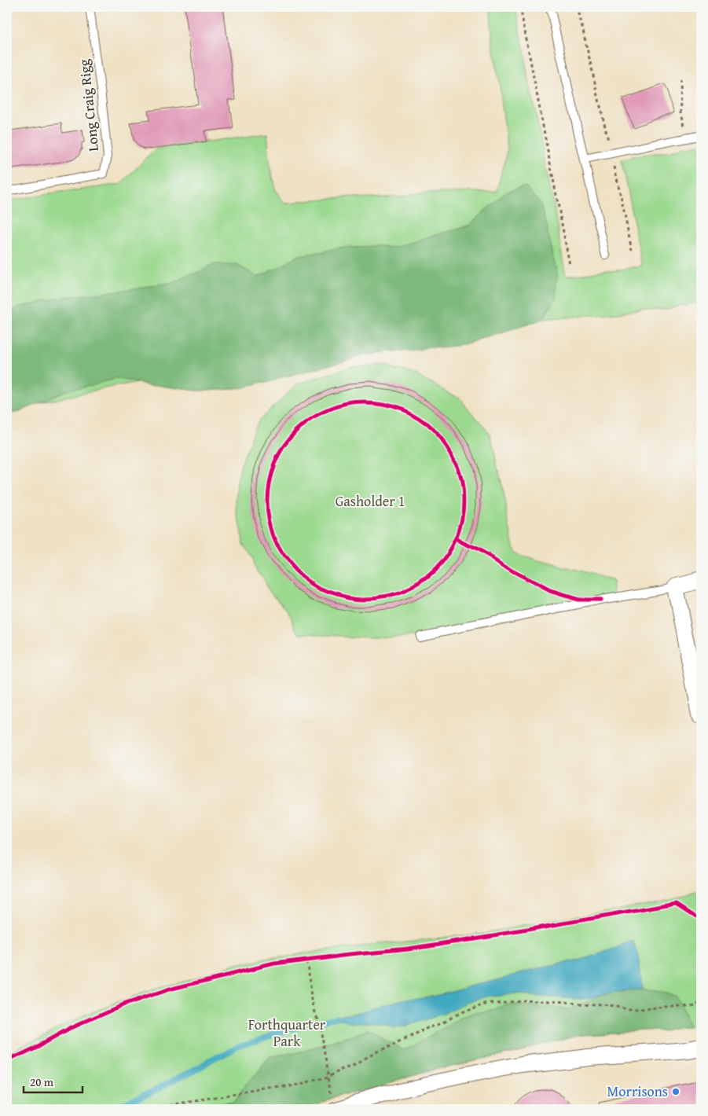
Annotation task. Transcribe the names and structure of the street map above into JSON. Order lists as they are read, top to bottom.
{
  "streets": {
    "lane": ["Long Craig Rigg"]
  },
  "parks": ["Gasholder 1", "Forthquarter Park"],
  "places": ["Morrisons"],
  "scale_bar": "20 m"
}
